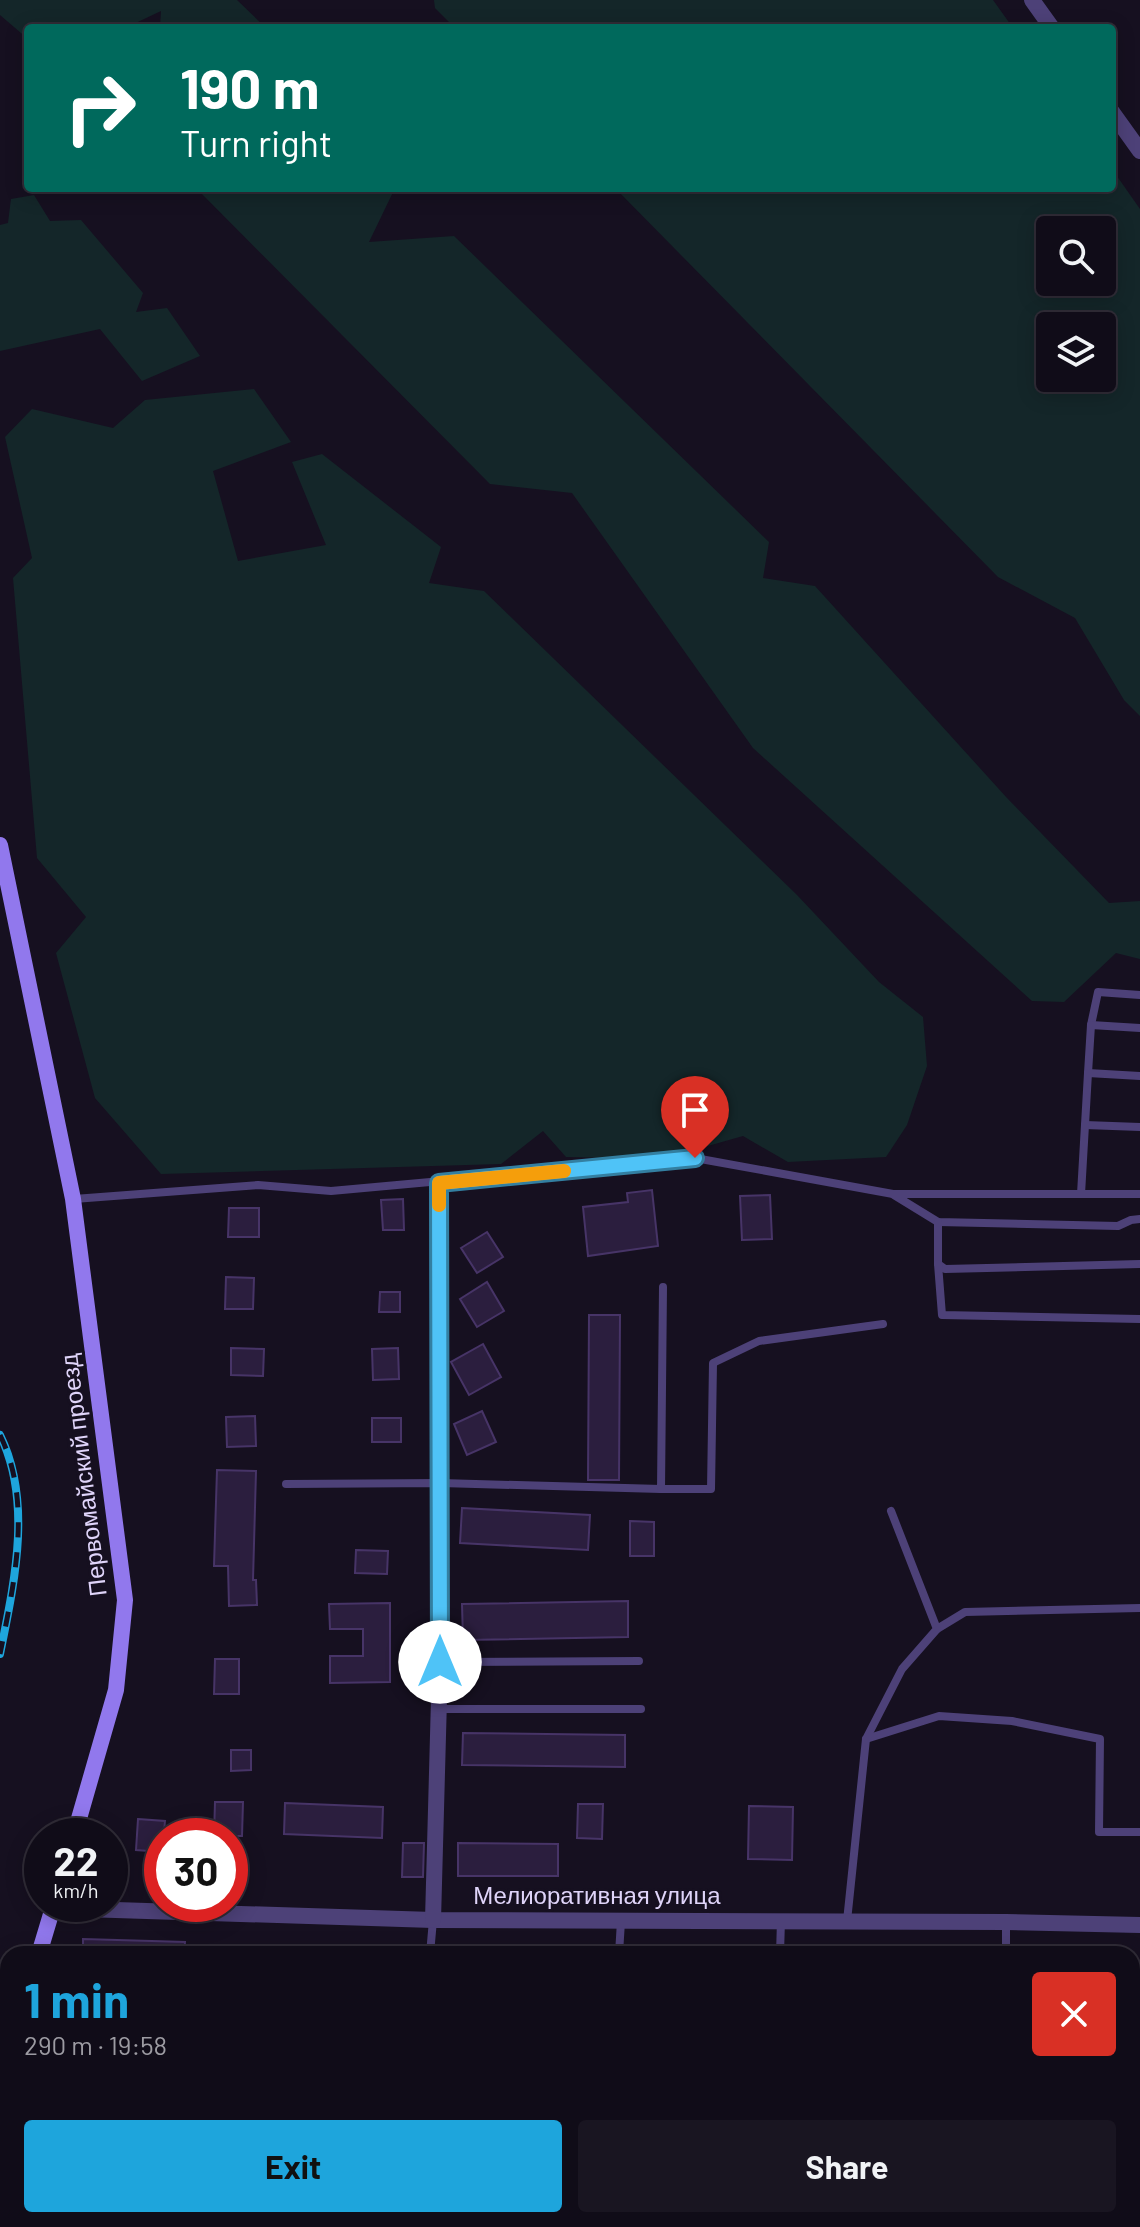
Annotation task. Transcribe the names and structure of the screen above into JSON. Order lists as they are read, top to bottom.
{
  "streets": {
    "main road": ["Первомайский проезд"],
    "street": ["Мелиоративная улица"]
  },
  "page": {
    "turn": ["190 m", "Turn right"],
    "speed": "22 km/h",
    "limit": "30",
    "heading": ["1 min", "290 m · 19:58"],
    "buttons": ["Exit", "Share"]
  }
}
